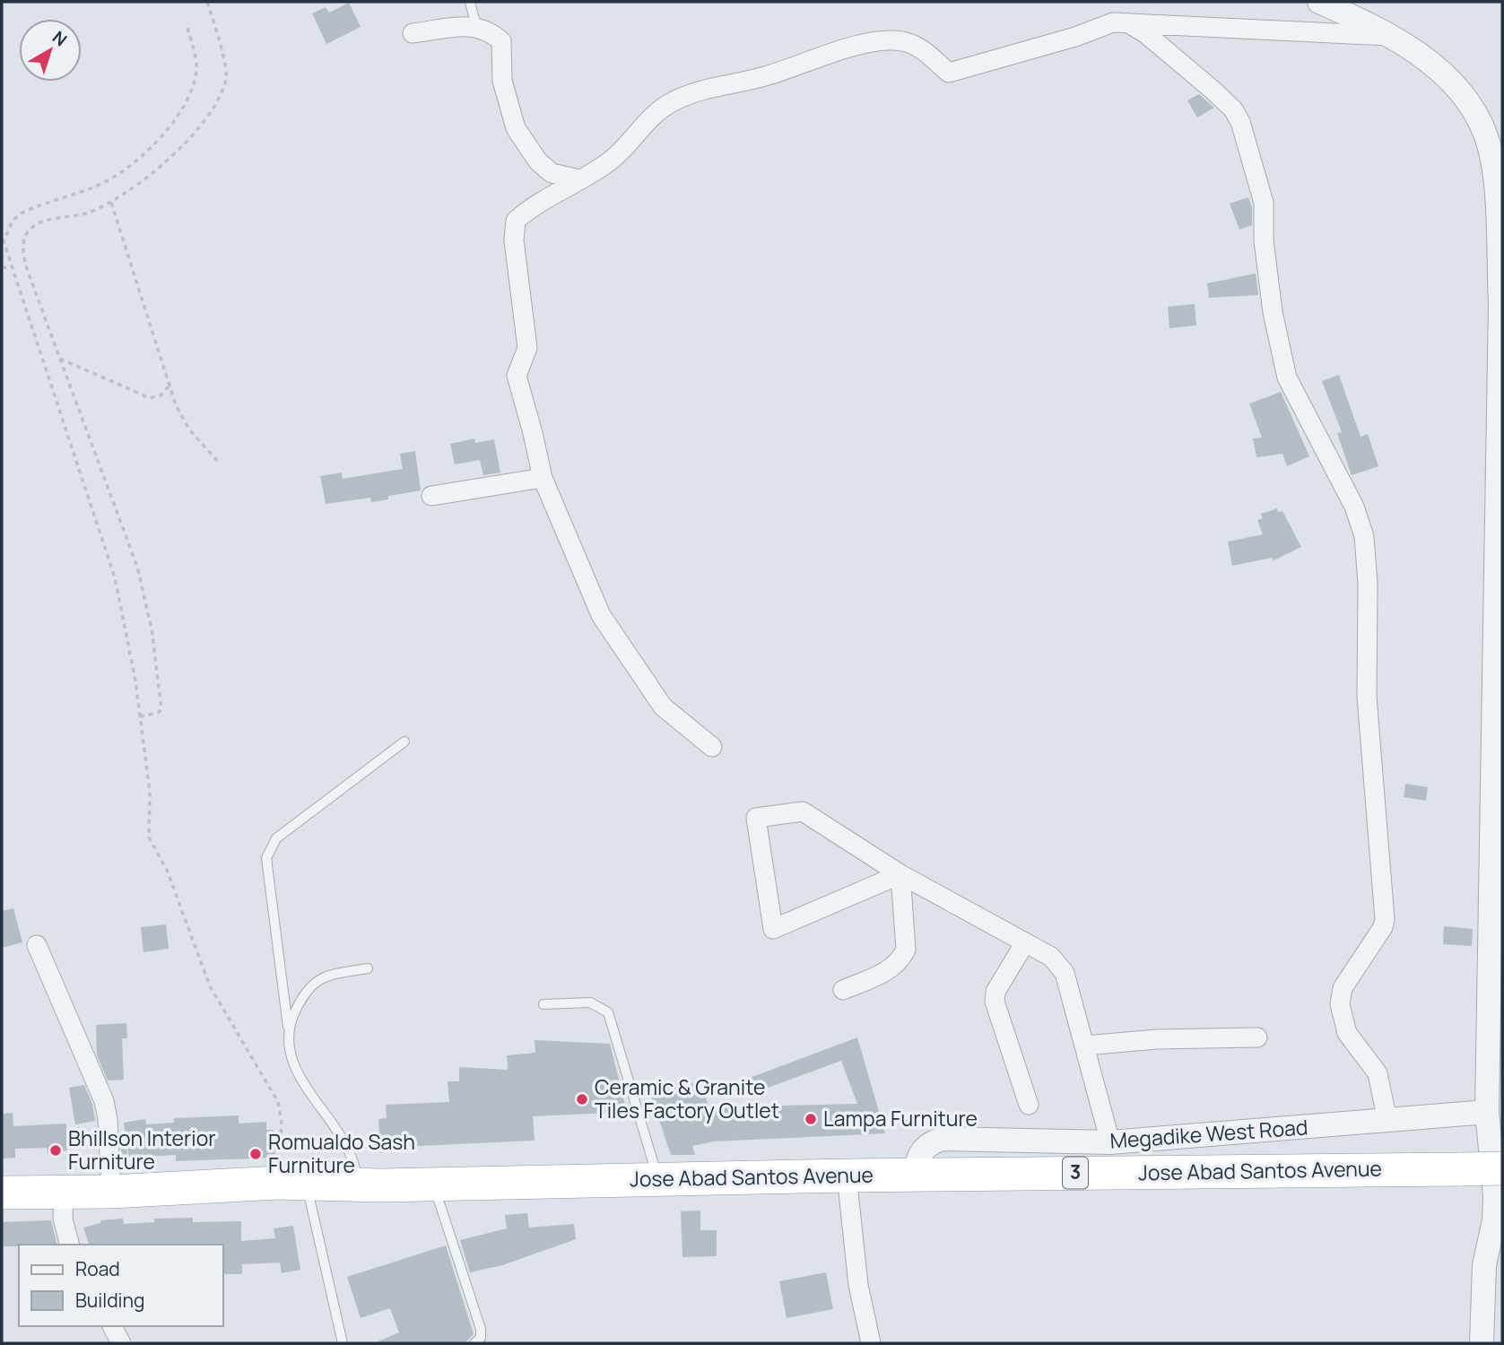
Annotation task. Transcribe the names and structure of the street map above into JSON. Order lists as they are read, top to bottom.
{
  "streets": {
    "highway": ["Jose Abad Santos Avenue", "3"],
    "street": ["Megadike West Road"]
  },
  "crossings": [
    ["Megadike West Road", "Jose Abad Santos Avenue"]
  ],
  "places": [
    "Ceramic & Granite Tiles Factory Outlet",
    "Lampa Furniture",
    "Bhillson Interior Furniture",
    "Romualdo Sash Furniture"
  ],
  "legend": ["Road", "Building"],
  "north": "top right"
}
